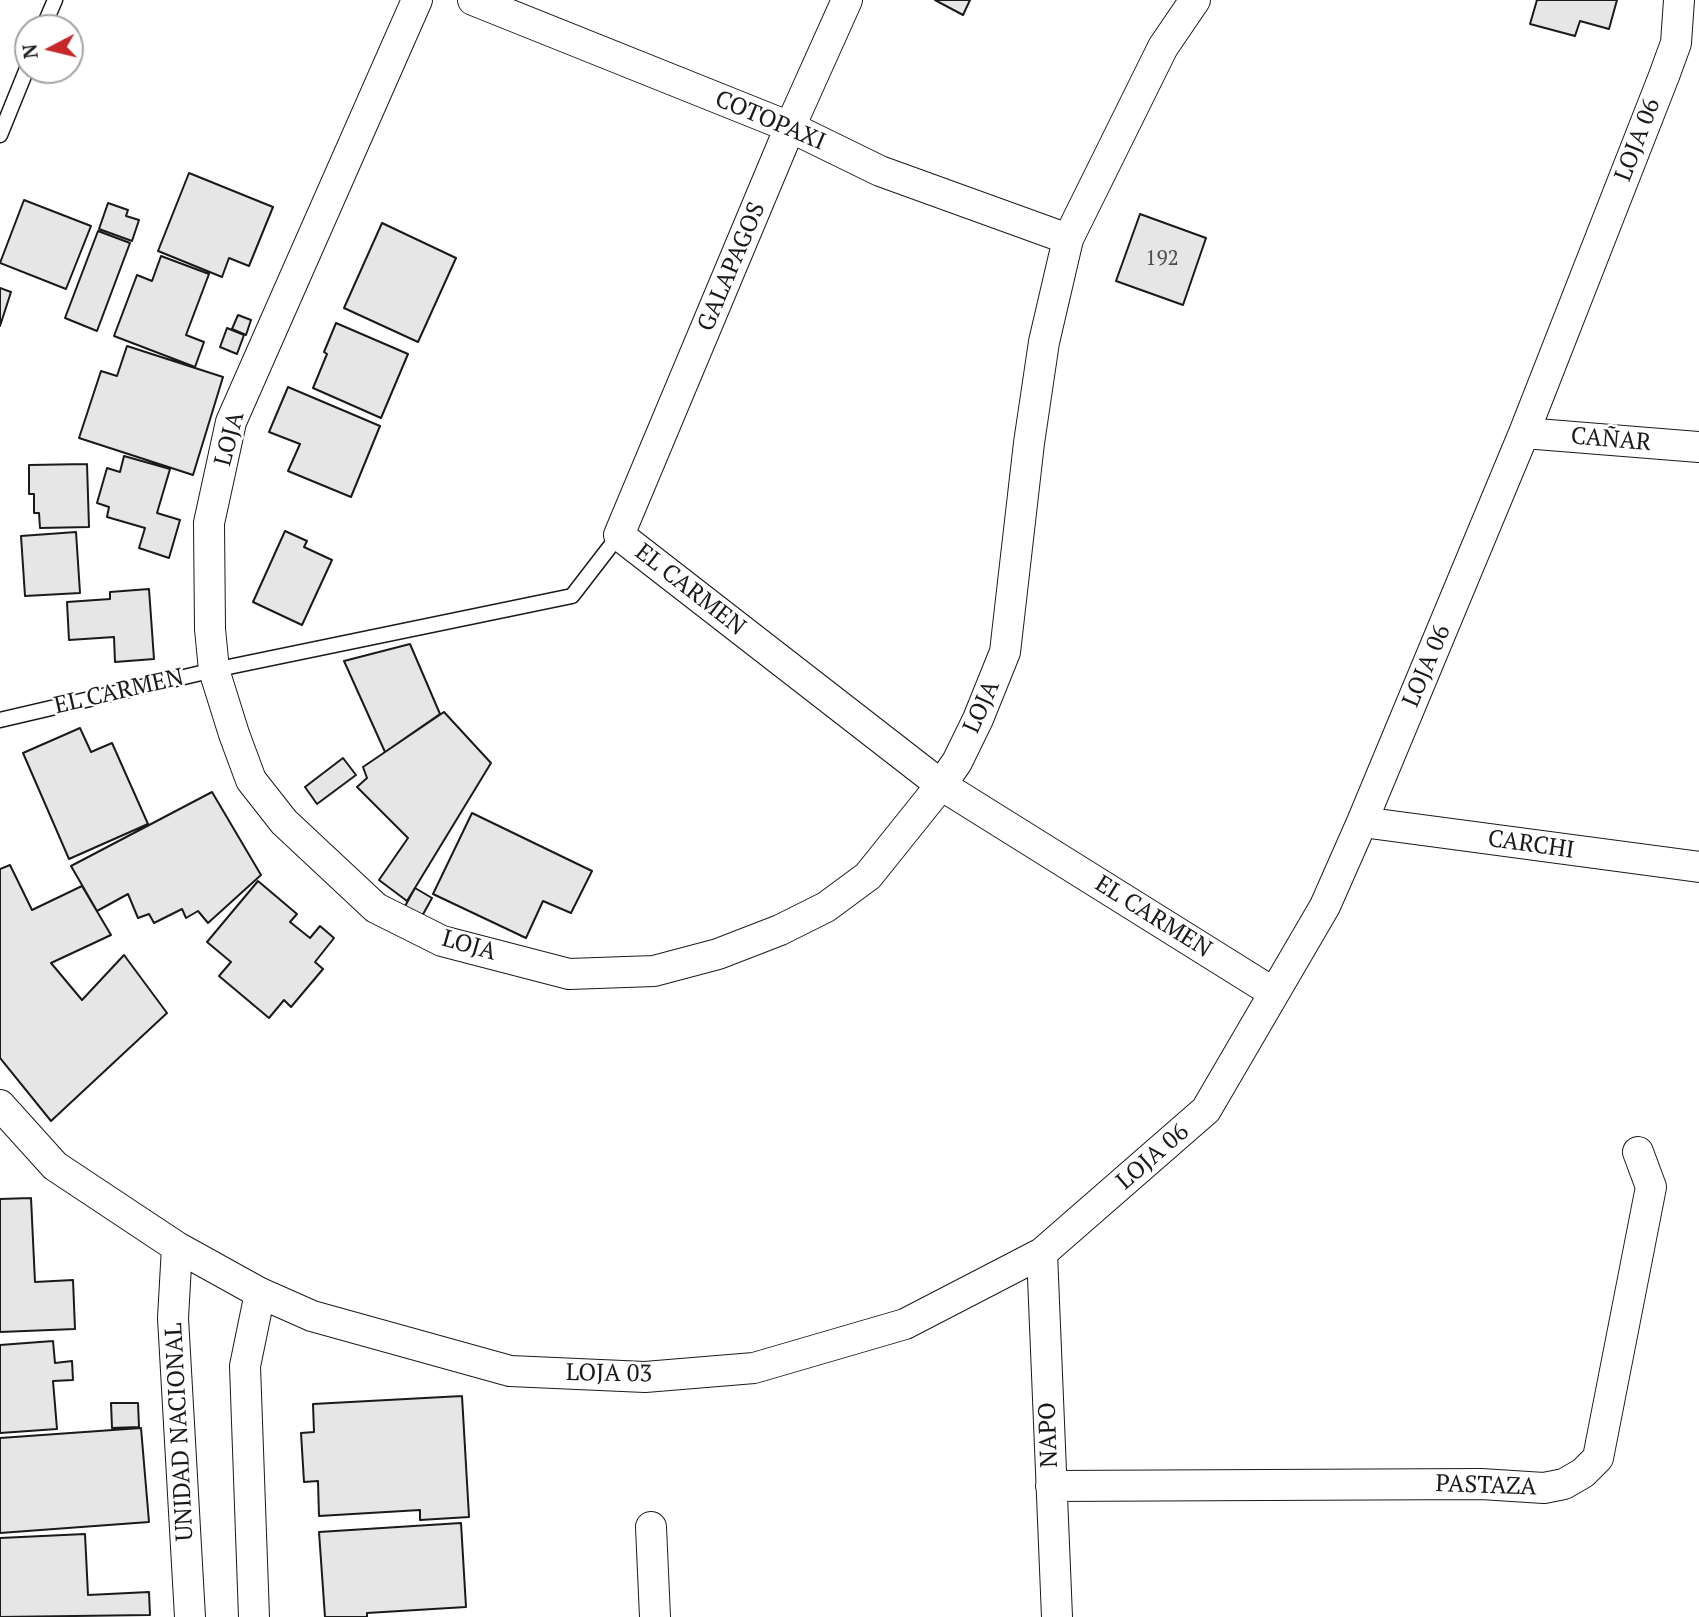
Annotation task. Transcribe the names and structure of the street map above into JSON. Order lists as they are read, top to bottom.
{
  "streets": {
    "street": [
      "COTOPAXI",
      "LOJA 06",
      "GALAPAGOS",
      "LOJA",
      "CAÑAR",
      "EL CARMEN",
      "CARCHI",
      "LOJA 03",
      "UNIDAD NACIONAL",
      "NAPO",
      "PASTAZA"
    ]
  },
  "crossings": [
    ["COTOPAXI", "GALAPAGOS"],
    ["COTOPAXI", "LOJA"],
    ["LOJA 06", "CAÑAR"],
    ["LOJA 06", "EL CARMEN"],
    ["LOJA 06", "CARCHI"],
    ["LOJA 06", "LOJA 03"],
    ["LOJA 06", "NAPO"],
    ["GALAPAGOS", "EL CARMEN"],
    ["LOJA", "EL CARMEN"],
    ["LOJA 03", "UNIDAD NACIONAL"],
    ["LOJA 03", "NAPO"],
    ["NAPO", "PASTAZA"]
  ],
  "house_numbers": ["192"],
  "north": "left"
}
